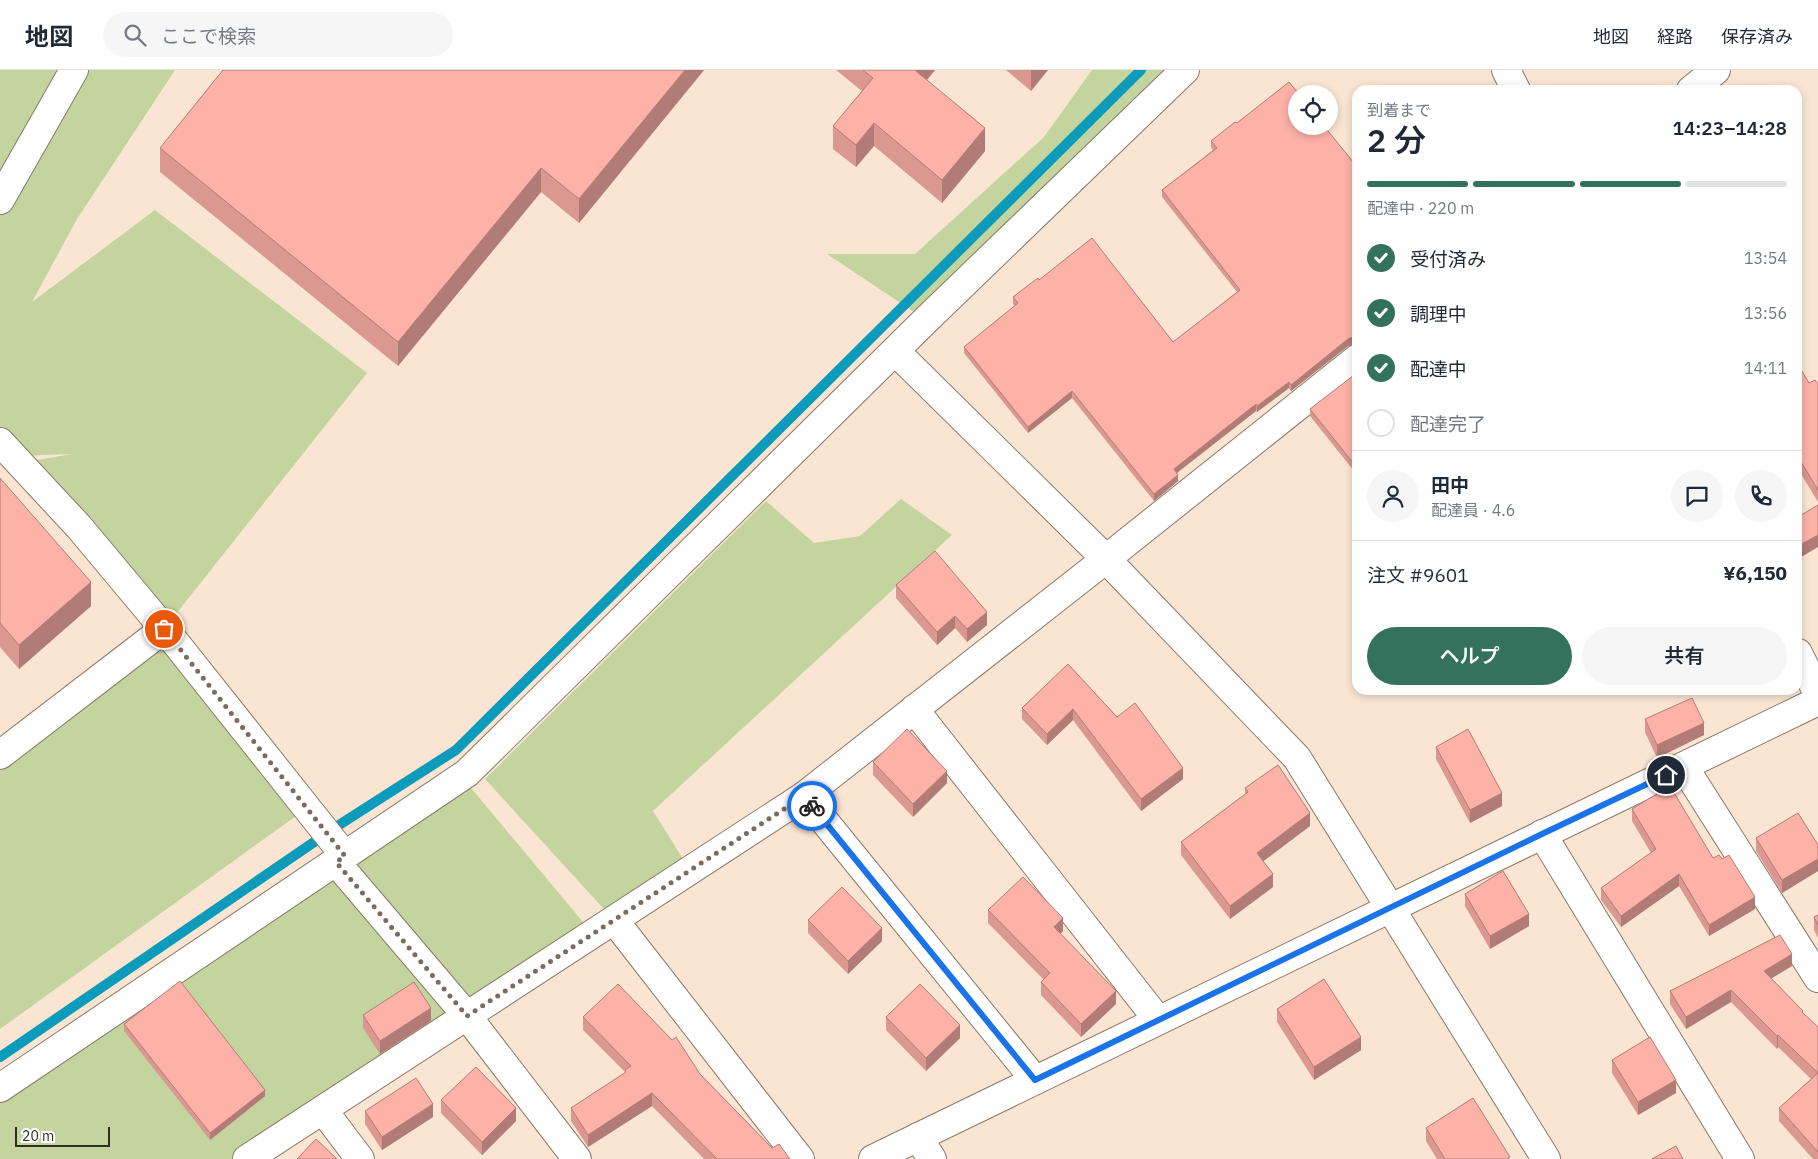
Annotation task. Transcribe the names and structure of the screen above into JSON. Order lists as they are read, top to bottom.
{
  "scale_bar": "20 m",
  "page": {
    "header": "地図",
    "search": "ここで検索",
    "nav": ["地図", "経路", "保存済み"],
    "heading": ["2 分", "到着まで", "14:23–14:28"],
    "panel": [
      "田中",
      "配達員 · 4.6",
      "注文 #9601",
      "¥6,150"
    ],
    "bar": "配達中 · 220 m",
    "list": [
      ["受付済み", "13:54"],
      ["調理中", "13:56"],
      ["配達中", "14:11"],
      "配達完了"
    ],
    "buttons": ["ヘルプ", "共有"],
    "scale": "20 m"
  }
}
